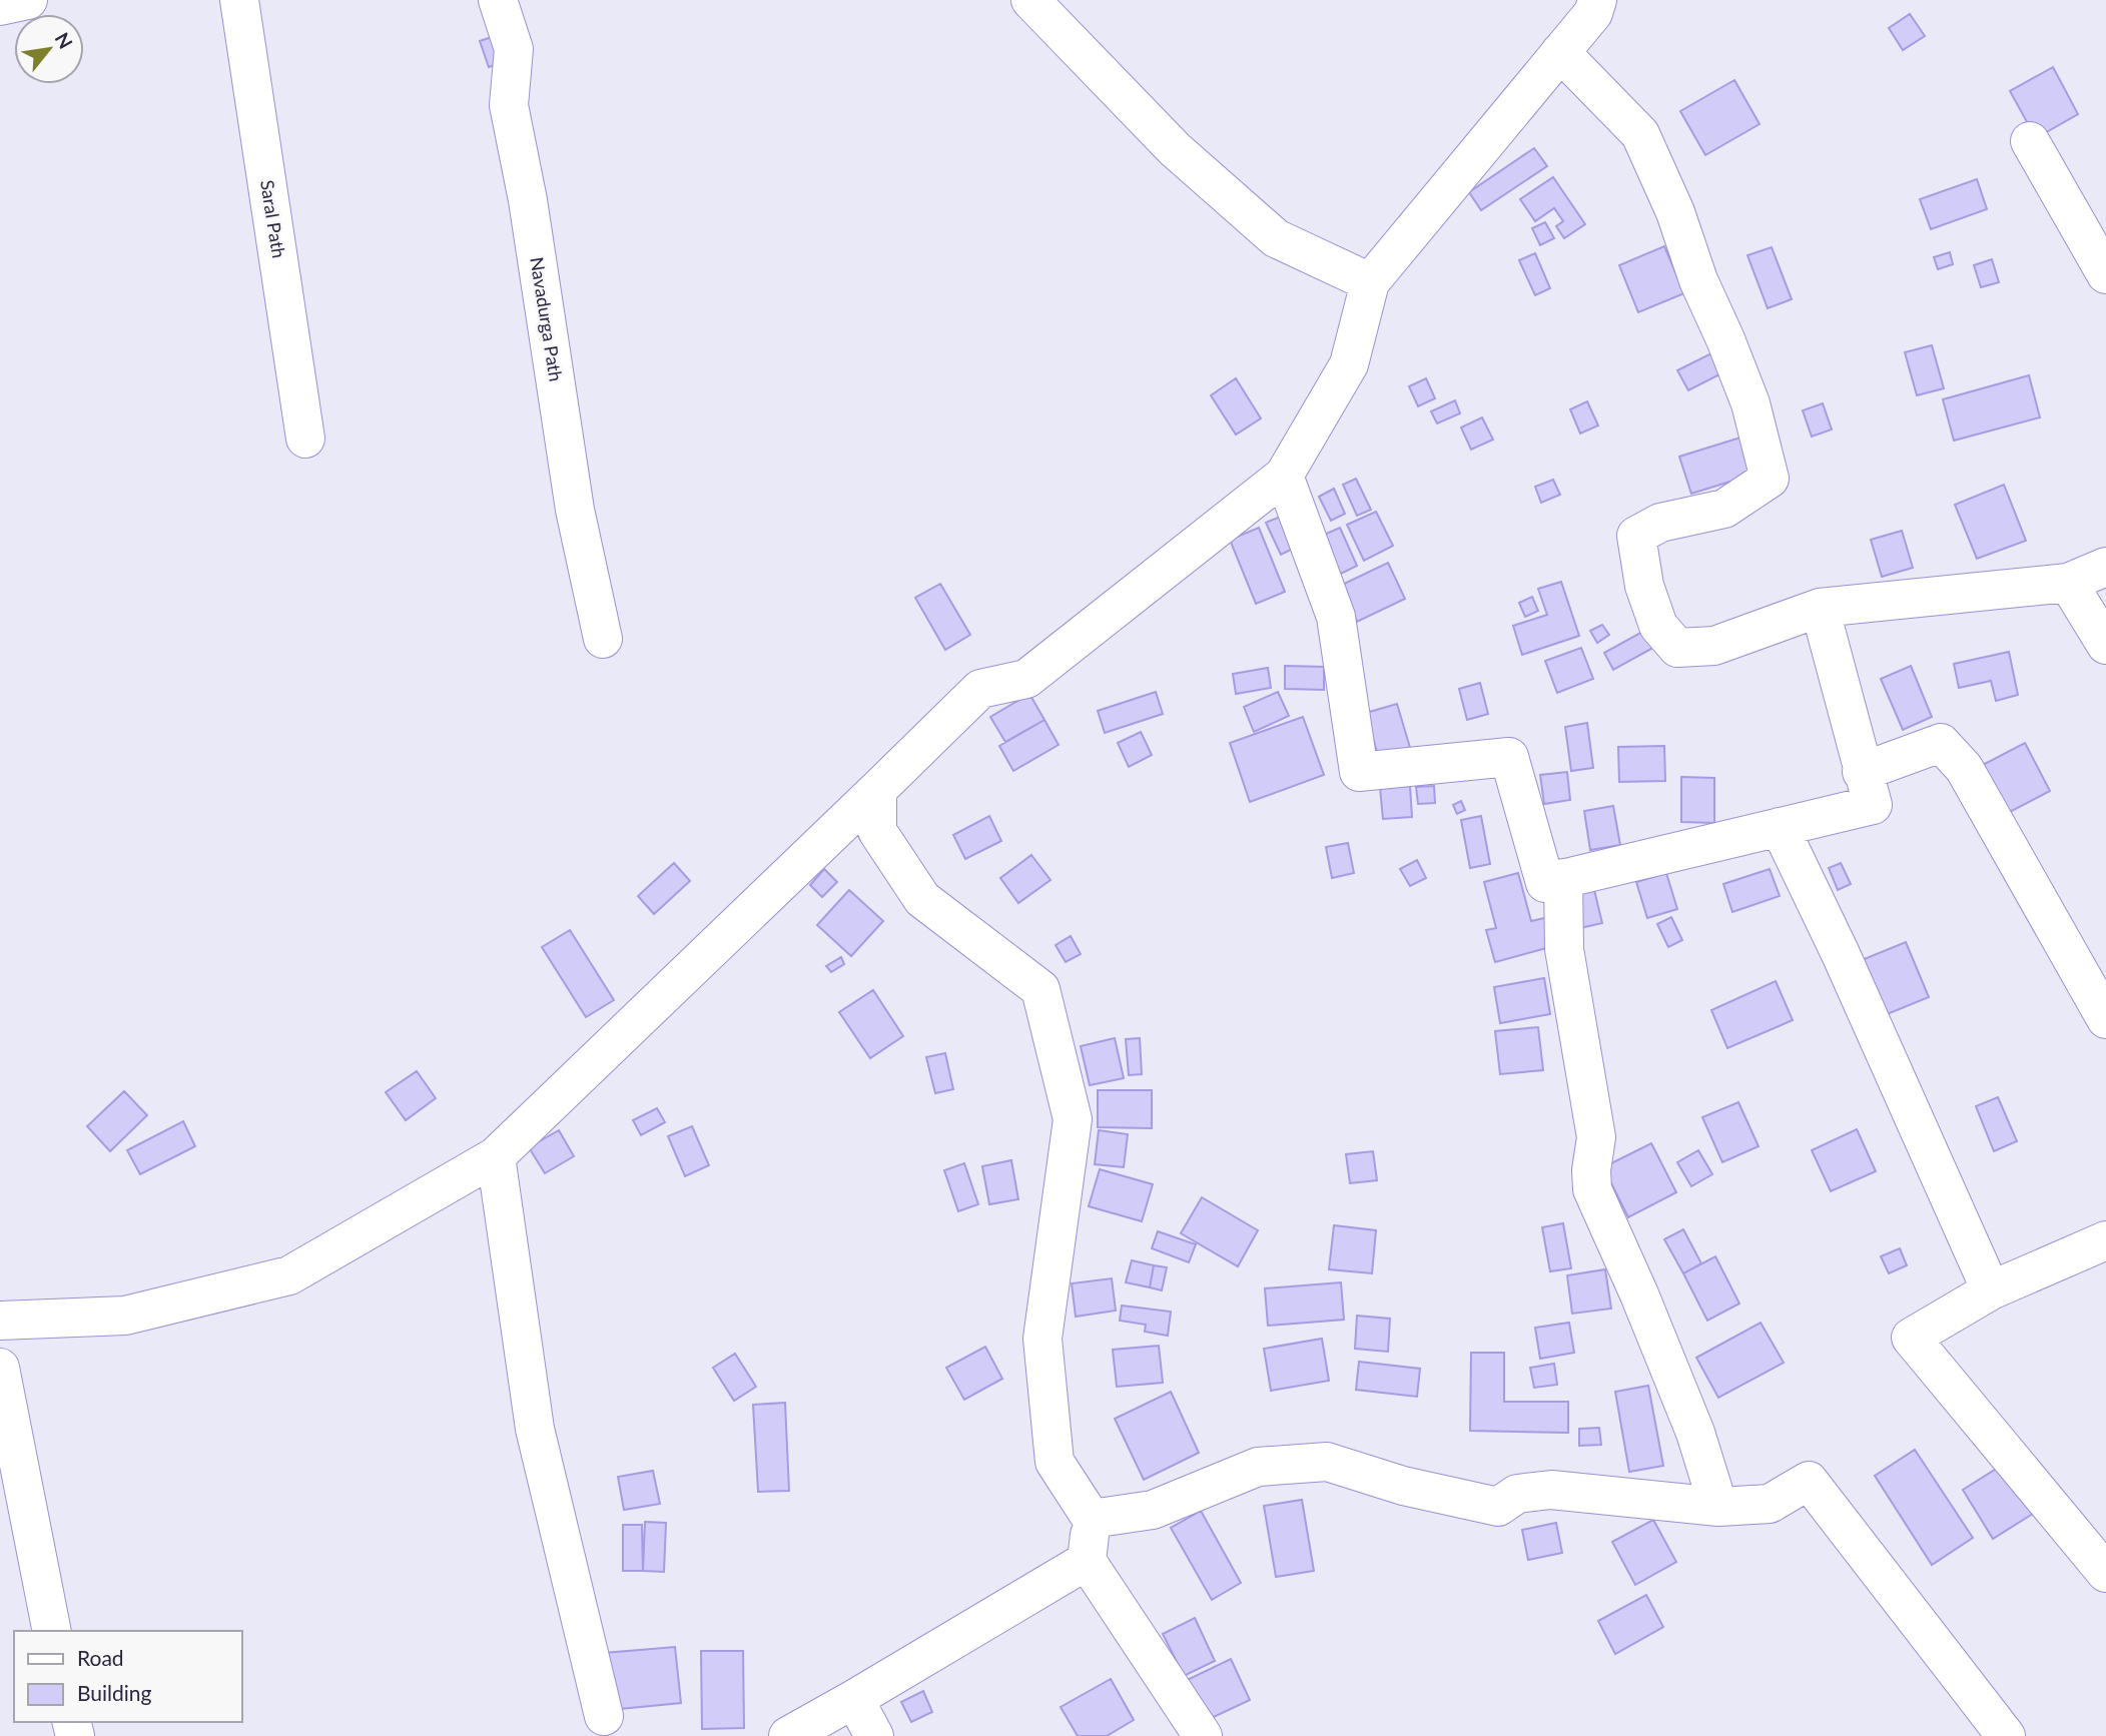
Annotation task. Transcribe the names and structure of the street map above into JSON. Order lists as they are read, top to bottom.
{
  "streets": {
    "street": ["Saral Path", "Navadurga Path"]
  },
  "legend": ["Road", "Building"],
  "north": "top right"
}
